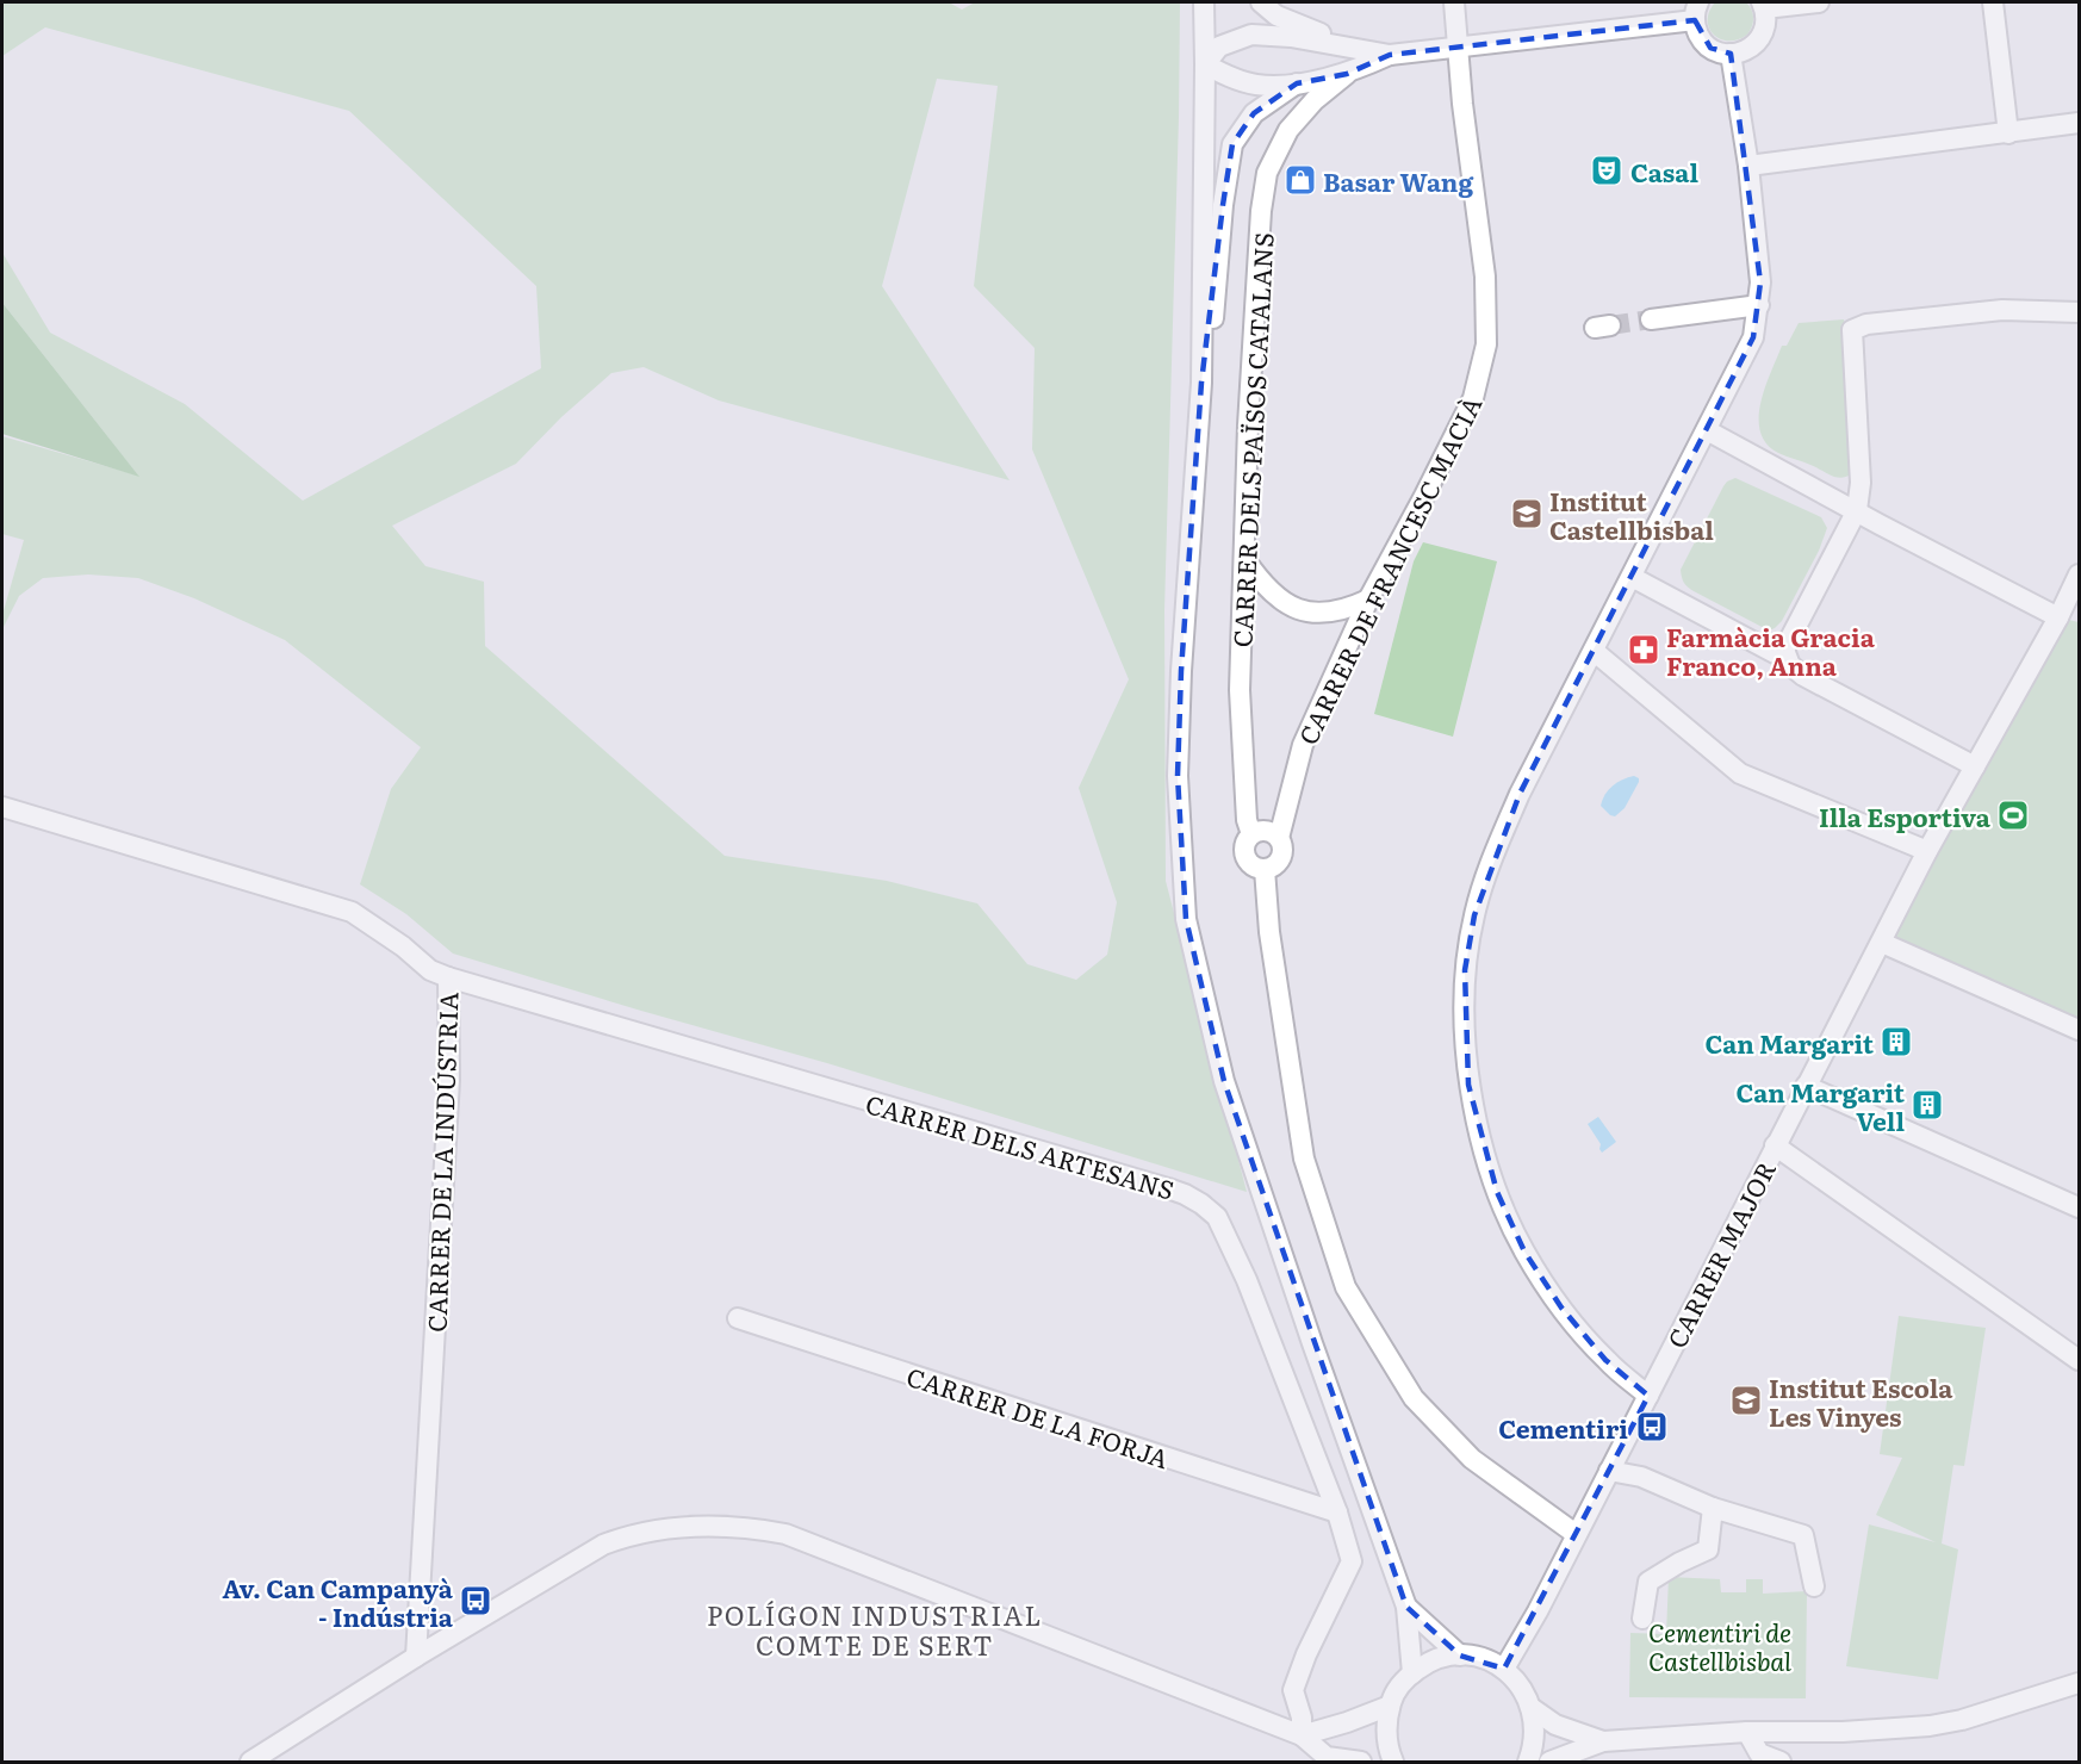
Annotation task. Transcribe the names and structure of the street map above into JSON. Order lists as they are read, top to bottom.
{
  "streets": {
    "street": [
      "CARRER DELS PAÏSOS CATALANS",
      "CARRER DE FRANCESC MACIÀ",
      "CARRER DELS ARTESANS",
      "CARRER DE LA INDÚSTRIA",
      "CARRER MAJOR",
      "CARRER DE LA FORJA"
    ]
  },
  "crossings": [
    ["CARRER DELS PAÏSOS CATALANS", "CARRER DE FRANCESC MACIÀ"],
    ["CARRER DELS ARTESANS", "CARRER DE LA INDÚSTRIA"],
    ["CARRER DELS ARTESANS", "CARRER DE LA FORJA"]
  ],
  "districts": ["POLÍGON INDUSTRIAL COMTE DE SERT"],
  "parks": ["Cementiri de Castellbisbal"],
  "places": {
    "theatre": ["Casal"],
    "shop": ["Basar Wang"],
    "school or university": ["Institut Castellbisbal", "Institut Escola Les Vinyes"],
    "pharmacy": ["Farmàcia Gracia Franco, Anna"],
    "sports": ["Illa Esportiva"],
    "building": ["Can Margarit", "Can Margarit Vell"],
    "bus stop": ["Cementiri", "Av. Can Campanyà - Indústria"]
  }
}
